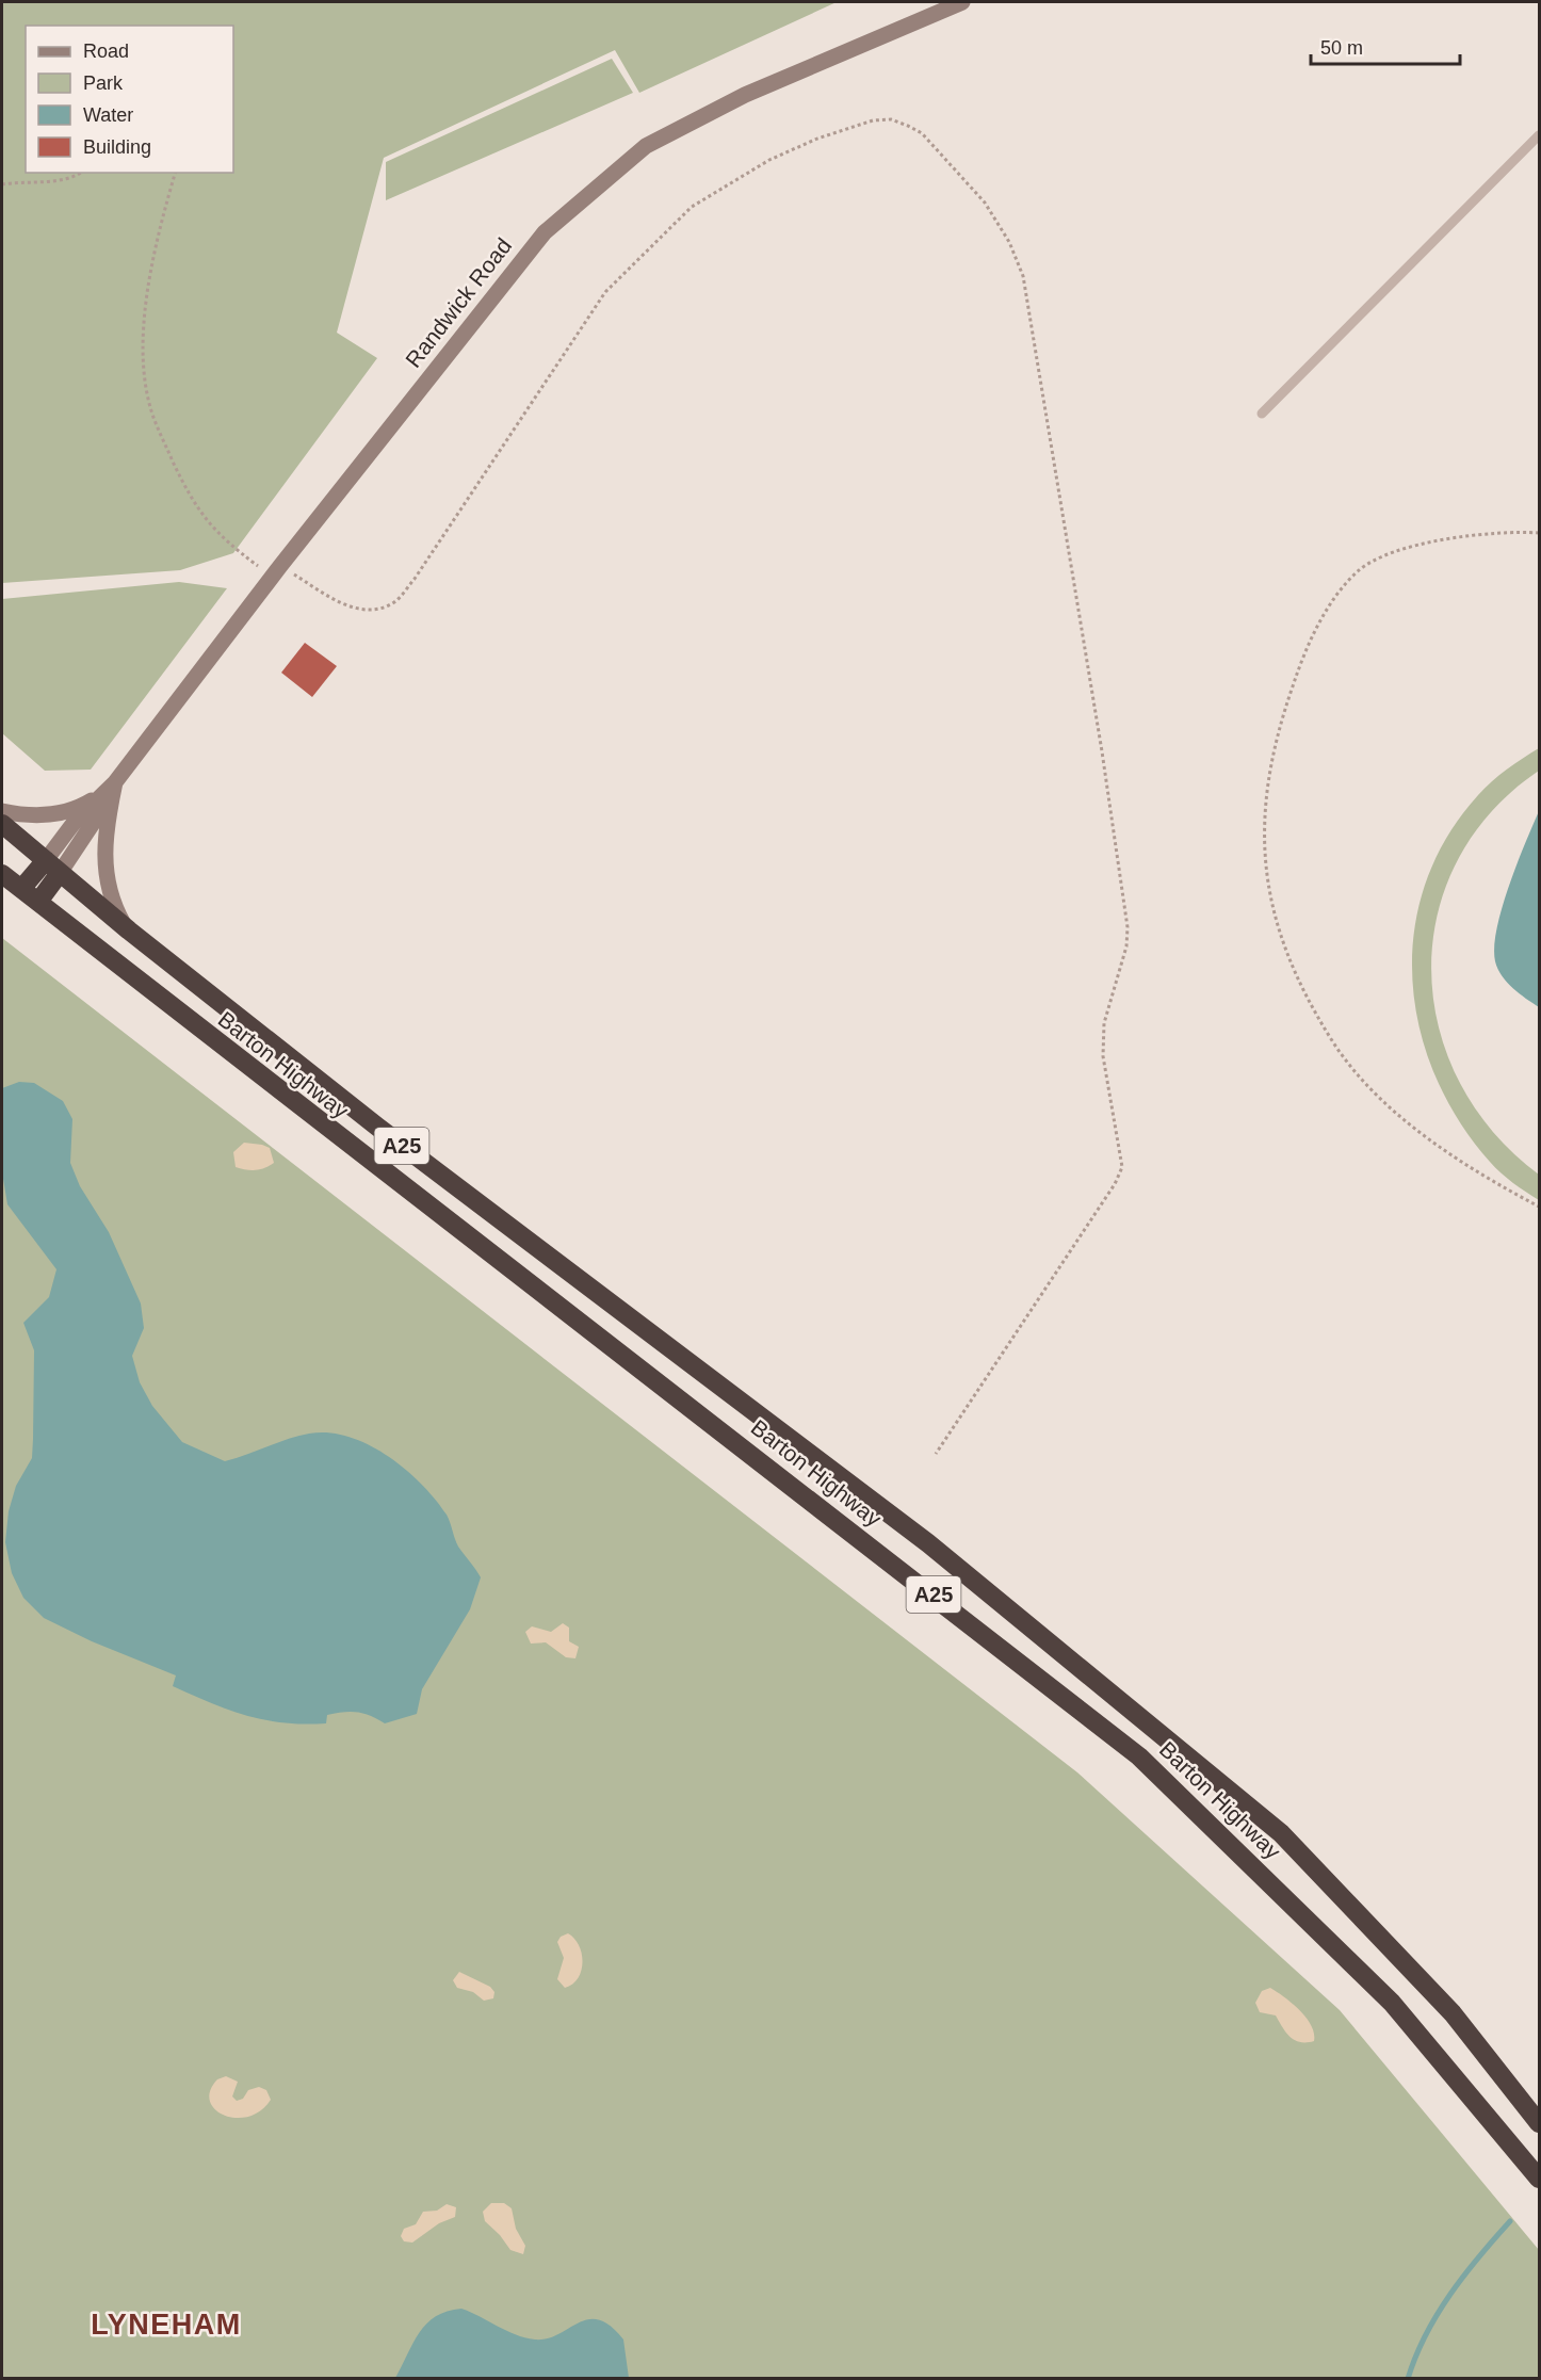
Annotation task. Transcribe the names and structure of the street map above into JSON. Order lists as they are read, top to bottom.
{
  "streets": {
    "highway": ["Randwick Road", "Barton Highway", "A25"]
  },
  "crossings": [
    ["Randwick Road", "Barton Highway"]
  ],
  "districts": ["LYNEHAM"],
  "legend": [
    "Road",
    "Park",
    "Water",
    "Building"
  ],
  "scale_bar": "50 m"
}
